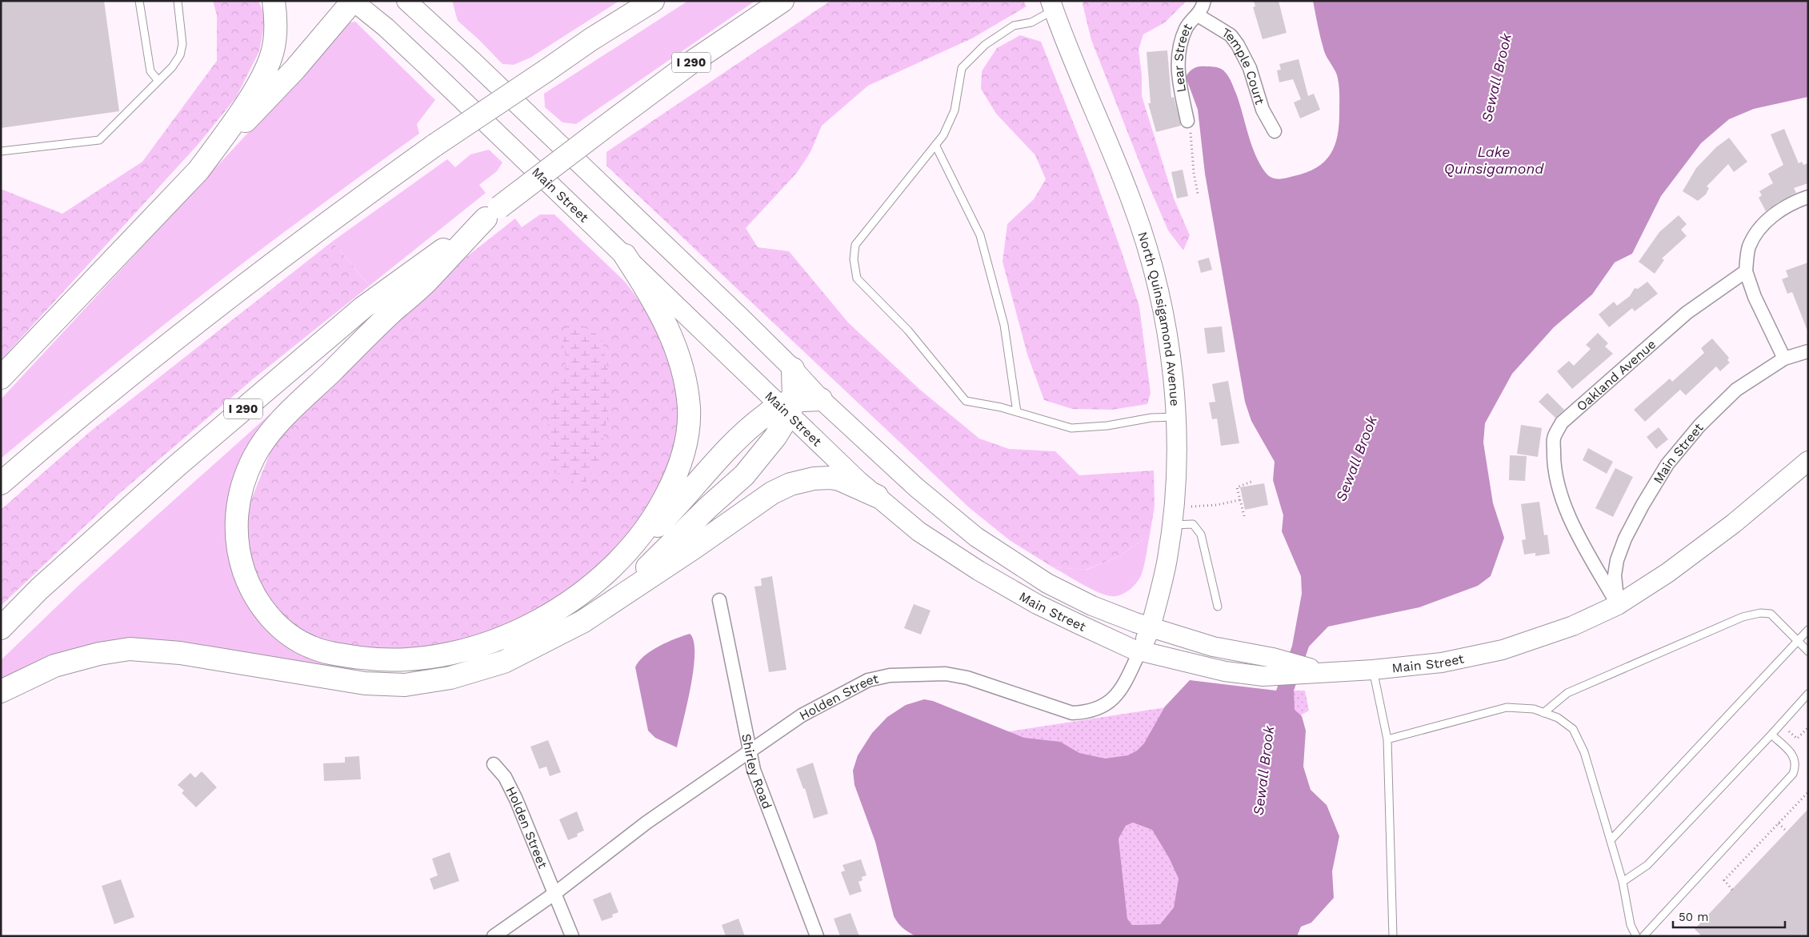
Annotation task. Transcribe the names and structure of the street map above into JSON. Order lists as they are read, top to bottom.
{
  "streets": {
    "highway": ["I 290"],
    "main road": ["Main Street", "North Quinsigamond Avenue"],
    "street": [
      "Lear Street",
      "Temple Court",
      "Oakland Avenue",
      "Holden Street",
      "Shirley Road"
    ]
  },
  "crossings": [
    ["Lear Street", "Temple Court"],
    ["Main Street", "North Quinsigamond Avenue"],
    ["Main Street", "Oakland Avenue"],
    ["Main Street", "Holden Street"],
    ["North Quinsigamond Avenue", "Holden Street"],
    ["Holden Street", "Shirley Road"]
  ],
  "water": ["Sewall Brook", "Lake Quinsigamond"],
  "scale_bar": "50 m"
}
